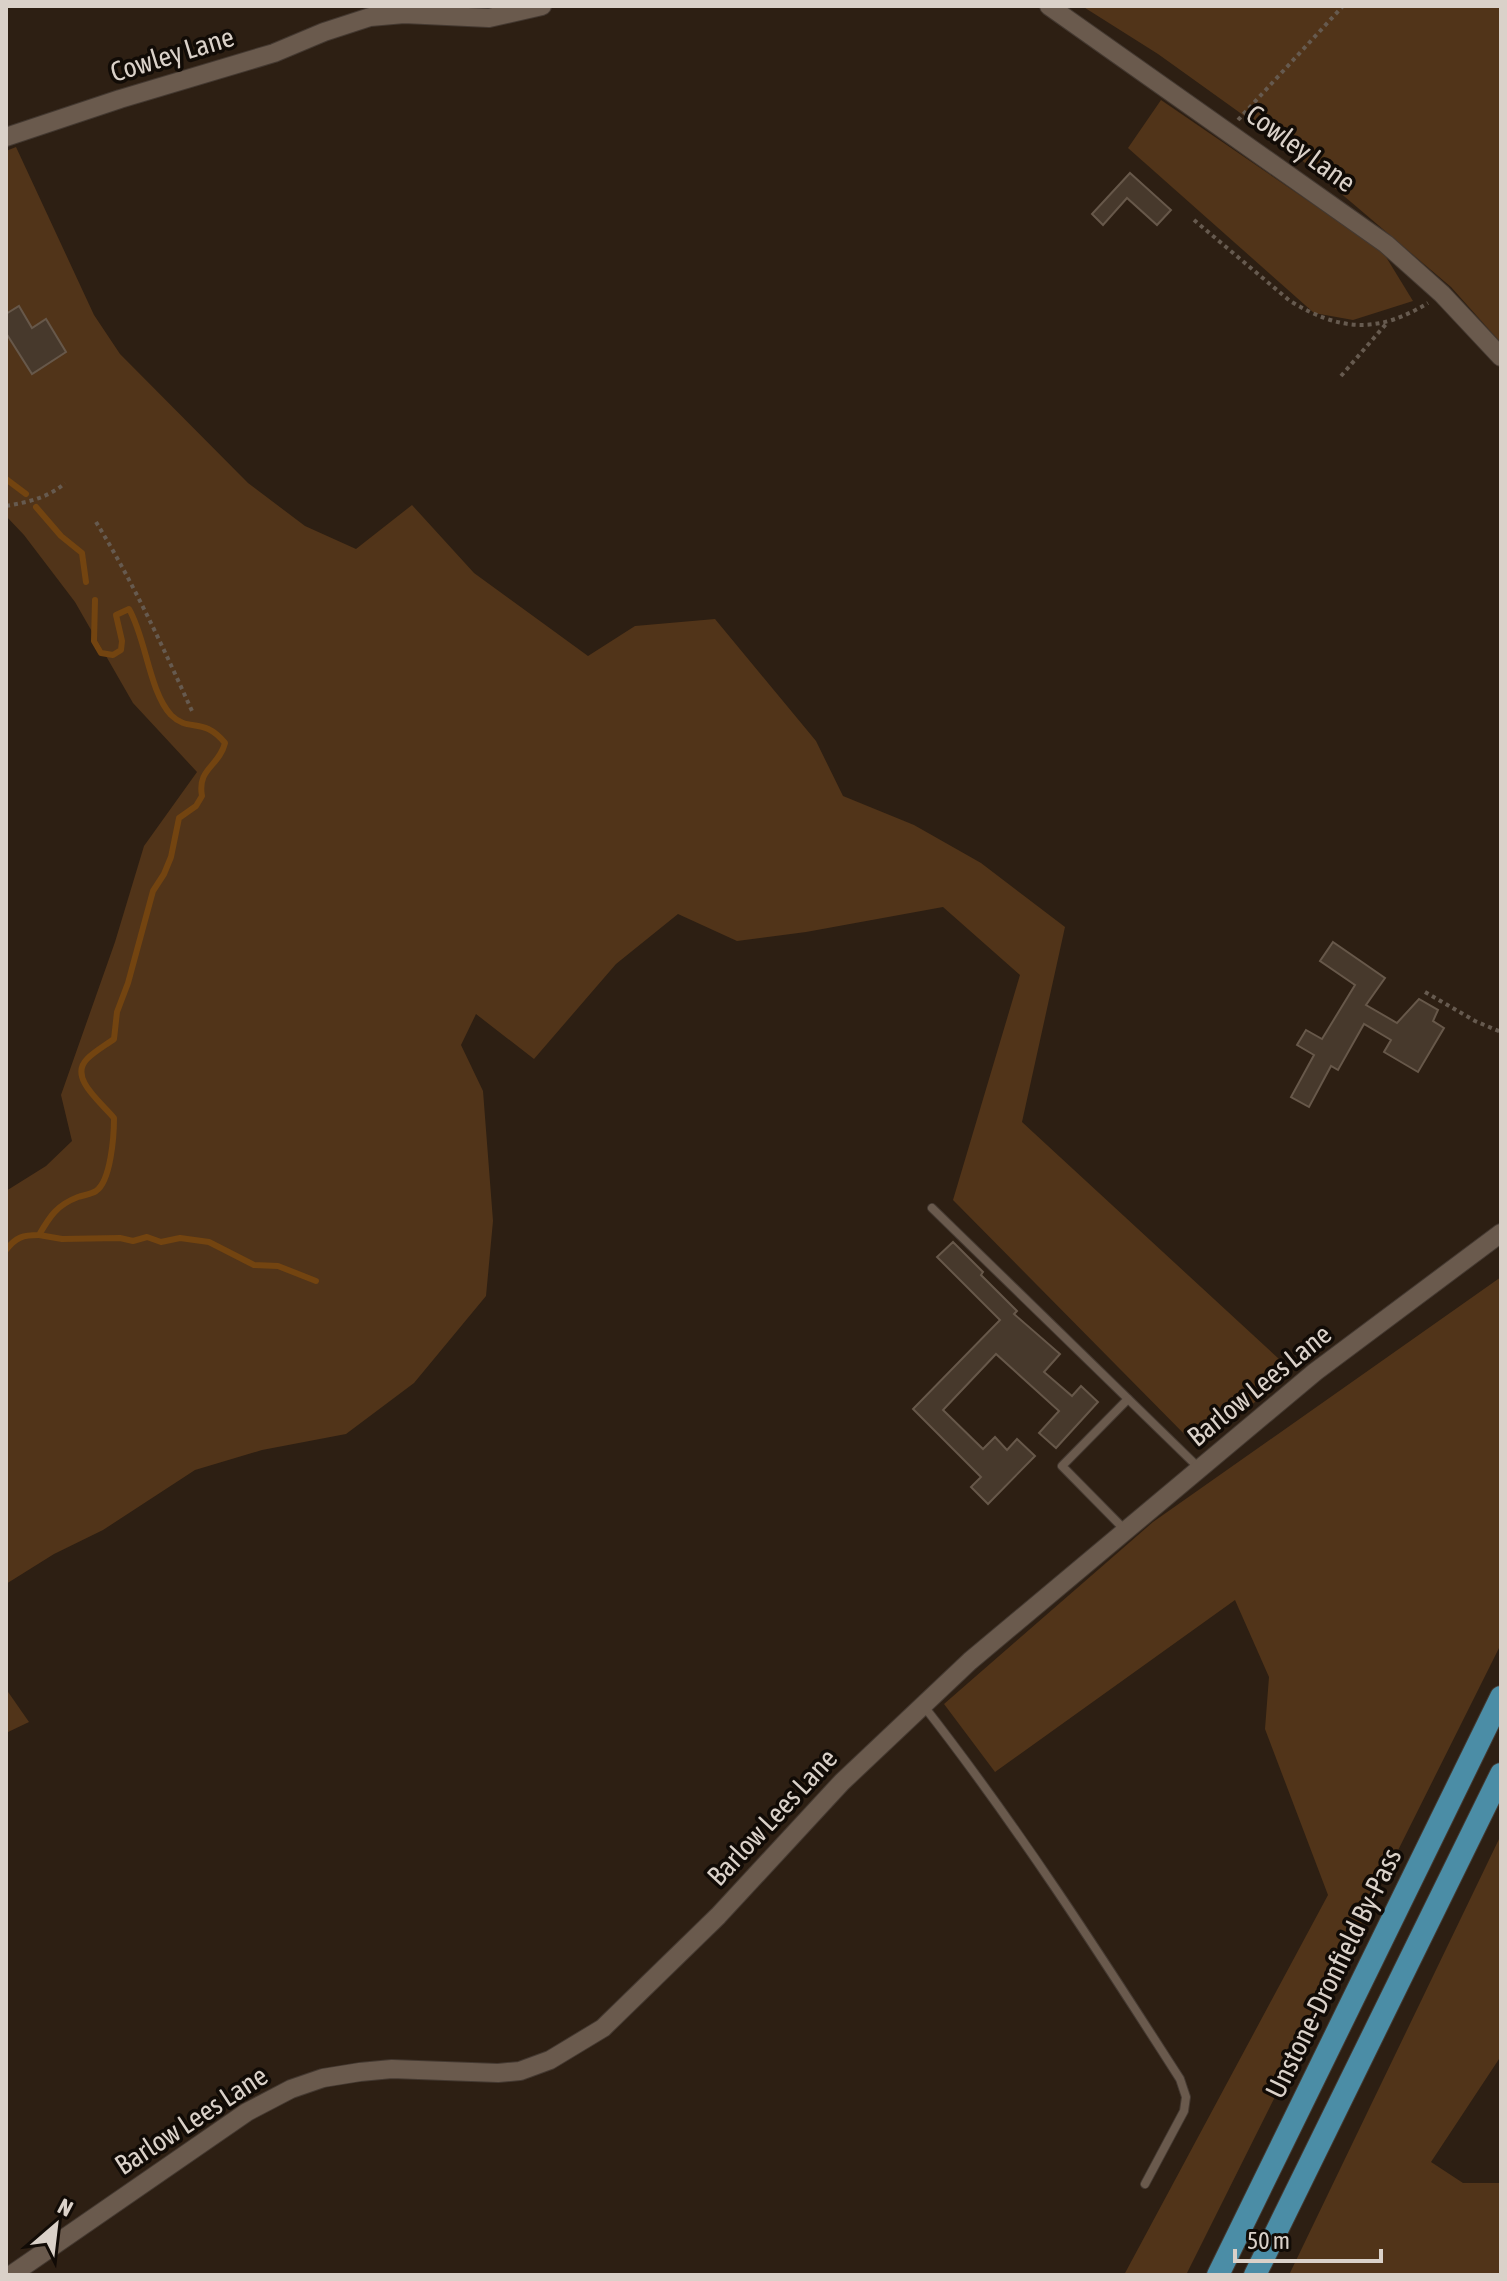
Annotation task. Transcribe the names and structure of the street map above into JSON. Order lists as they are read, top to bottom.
{
  "streets": {
    "highway": ["Unstone-Dronfield By-Pass"],
    "street": ["Cowley Lane", "Barlow Lees Lane"]
  },
  "scale_bar": "50 m",
  "north": "top right"
}
